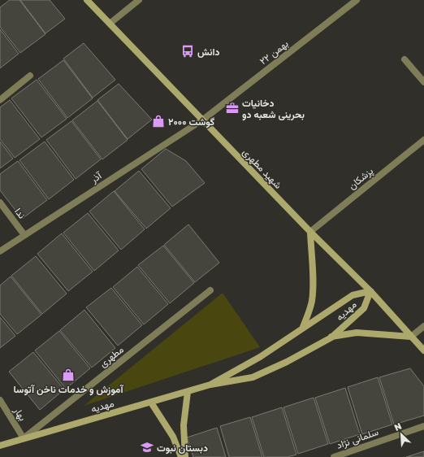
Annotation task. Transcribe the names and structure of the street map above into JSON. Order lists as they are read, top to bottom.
{
  "streets": {
    "street": [
      "۲۲ بهمن",
      "شهید مطهری",
      "آذر",
      "پزشکان",
      "ندا",
      "مهدیه",
      "مطهری",
      "بهار",
      "سلمانی نژاد"
    ]
  },
  "crossings": [
    ["۲۲ بهمن", "شهید مطهری"],
    ["۲۲ بهمن", "آذر"],
    ["شهید مطهری", "آذر"],
    ["شهید مطهری", "پزشکان"],
    ["شهید مطهری", "مهدیه"],
    ["آذر", "ندا"],
    ["مهدیه", "مطهری"],
    ["مهدیه", "بهار"],
    ["مطهری", "بهار"]
  ],
  "places": {
    "bus stop": ["دانش"],
    "office": ["دخانیات بحرینی شعبه دو"],
    "shop": ["گوشت ۲۰۰۰", "آموزش و خدمات ناخن آتوسا"],
    "school or university": ["دبستان نبوت"]
  },
  "north": "top left"
}
